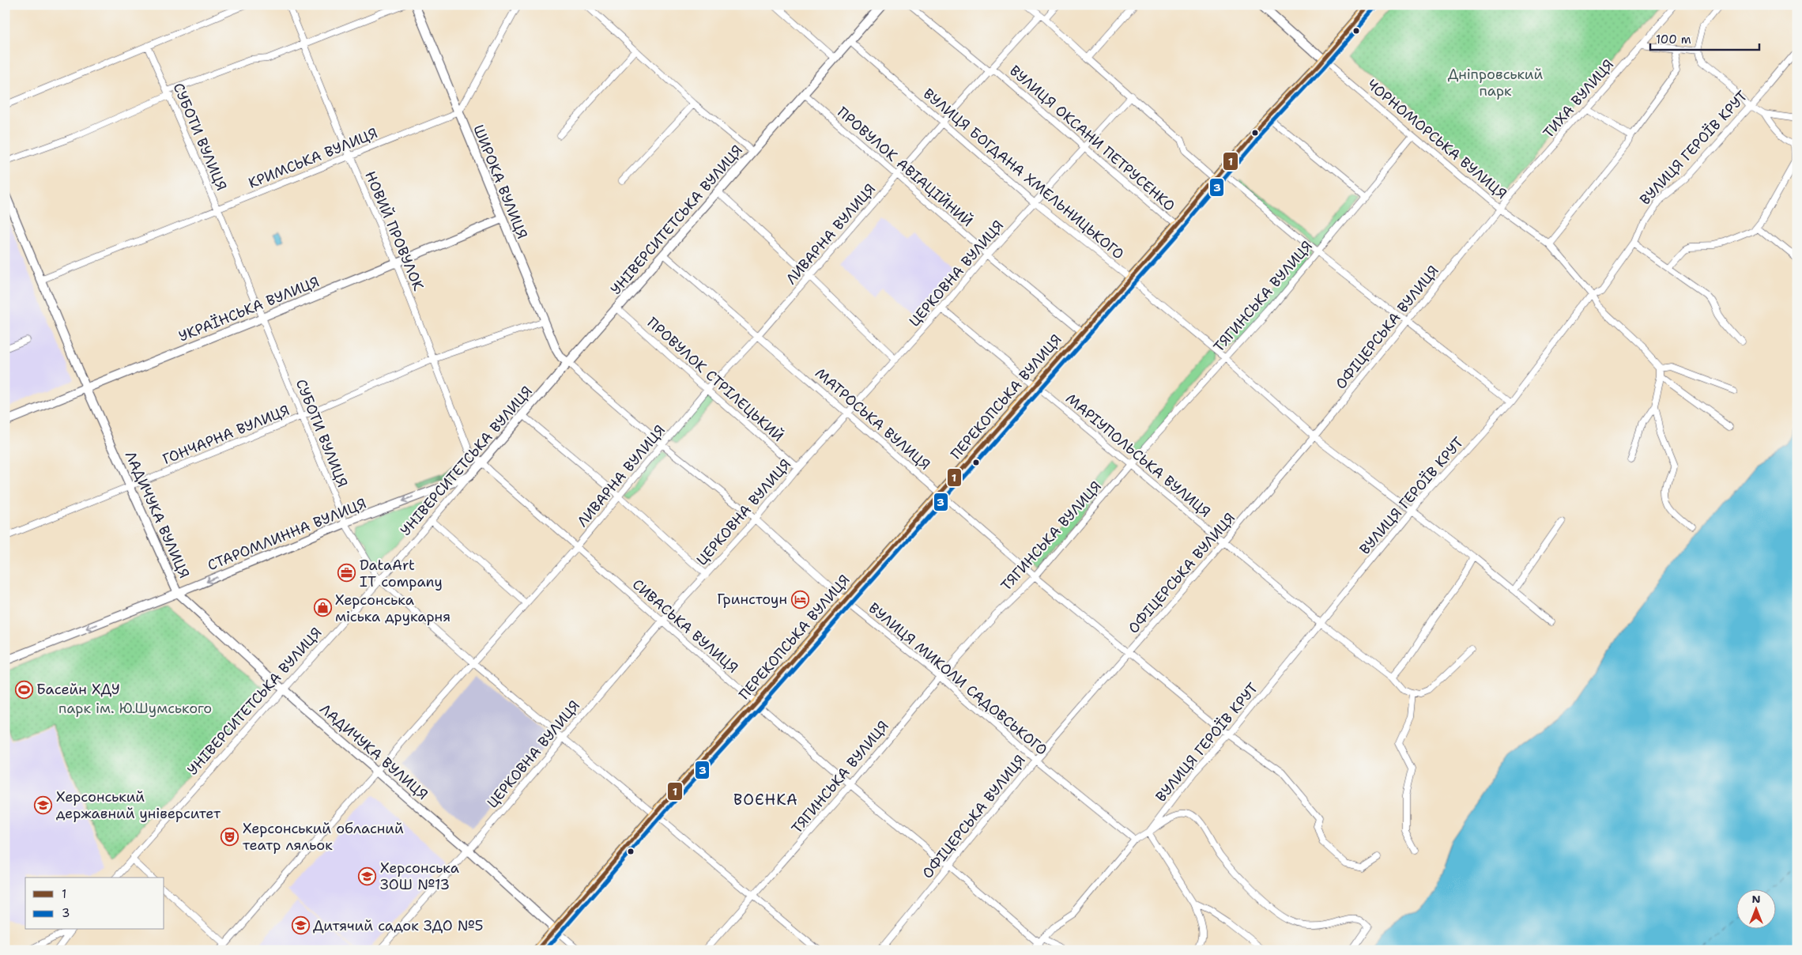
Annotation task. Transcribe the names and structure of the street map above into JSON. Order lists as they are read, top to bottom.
{
  "streets": {
    "main road": ["ПЕРЕКОПСЬКА ВУЛИЦЯ"],
    "street": [
      "ТИХА ВУЛИЦЯ",
      "СУБОТИ ВУЛИЦЯ",
      "ВУЛИЦЯ ОКСАНИ ПЕТРУСЕНКО",
      "ЧОРНОМОРСЬКА ВУЛИЦЯ",
      "ВУЛИЦЯ ГЕРОЇВ КРУТ",
      "КРИМСЬКА ВУЛИЦЯ",
      "ПРОВУЛОК АВІАЦІЙНИЙ",
      "ВУЛИЦЯ БОГДАНА ХМЕЛЬНИЦЬКОГО",
      "ШИРОКА ВУЛИЦЯ",
      "УНІВЕРСИТЕТСЬКА ВУЛИЦЯ",
      "НОВИЙ ПРОВУЛОК",
      "ЛИВАРНА ВУЛИЦЯ",
      "ЦЕРКОВНА ВУЛИЦЯ",
      "ТЯГИНСЬКА ВУЛИЦЯ",
      "УКРАЇНСЬКА ВУЛИЦЯ",
      "ОФІЦЕРСЬКА ВУЛИЦЯ",
      "ПРОВУЛОК СТРІЛЕЦЬКИЙ",
      "МАТРОСЬКА ВУЛИЦЯ",
      "ГОНЧАРНА ВУЛИЦЯ",
      "МАРІУПОЛЬСЬКА ВУЛИЦЯ",
      "ЛАДИЧУКА ВУЛИЦЯ",
      "СТАРОМЛИННА ВУЛИЦЯ",
      "СИВАСЬКА ВУЛИЦЯ",
      "ВУЛИЦЯ МИКОЛИ САДОВСЬКОГО"
    ]
  },
  "crossings": [
    ["ТИХА ВУЛИЦЯ", "ЧОРНОМОРСЬКА ВУЛИЦЯ"],
    ["ТИХА ВУЛИЦЯ", "ОФІЦЕРСЬКА ВУЛИЦЯ"],
    ["СУБОТИ ВУЛИЦЯ", "КРИМСЬКА ВУЛИЦЯ"],
    ["СУБОТИ ВУЛИЦЯ", "УНІВЕРСИТЕТСЬКА ВУЛИЦЯ"],
    ["СУБОТИ ВУЛИЦЯ", "ЛИВАРНА ВУЛИЦЯ"],
    ["СУБОТИ ВУЛИЦЯ", "ЦЕРКОВНА ВУЛИЦЯ"],
    ["СУБОТИ ВУЛИЦЯ", "ТЯГИНСЬКА ВУЛИЦЯ"],
    ["СУБОТИ ВУЛИЦЯ", "УКРАЇНСЬКА ВУЛИЦЯ"],
    ["СУБОТИ ВУЛИЦЯ", "ПЕРЕКОПСЬКА ВУЛИЦЯ"],
    ["СУБОТИ ВУЛИЦЯ", "ГОНЧАРНА ВУЛИЦЯ"],
    ["СУБОТИ ВУЛИЦЯ", "СТАРОМЛИННА ВУЛИЦЯ"],
    ["ВУЛИЦЯ ОКСАНИ ПЕТРУСЕНКО", "ЛИВАРНА ВУЛИЦЯ"],
    ["ВУЛИЦЯ ОКСАНИ ПЕТРУСЕНКО", "ЦЕРКОВНА ВУЛИЦЯ"],
    ["ВУЛИЦЯ ОКСАНИ ПЕТРУСЕНКО", "ПЕРЕКОПСЬКА ВУЛИЦЯ"],
    ["ЧОРНОМОРСЬКА ВУЛИЦЯ", "ВУЛИЦЯ ГЕРОЇВ КРУТ"],
    ["ЧОРНОМОРСЬКА ВУЛИЦЯ", "ТЯГИНСЬКА ВУЛИЦЯ"],
    ["ЧОРНОМОРСЬКА ВУЛИЦЯ", "ОФІЦЕРСЬКА ВУЛИЦЯ"],
    ["ЧОРНОМОРСЬКА ВУЛИЦЯ", "ПЕРЕКОПСЬКА ВУЛИЦЯ"],
    ["ВУЛИЦЯ ГЕРОЇВ КРУТ", "ВУЛИЦЯ БОГДАНА ХМЕЛЬНИЦЬКОГО"],
    ["ВУЛИЦЯ ГЕРОЇВ КРУТ", "МАТРОСЬКА ВУЛИЦЯ"],
    ["ВУЛИЦЯ ГЕРОЇВ КРУТ", "МАРІУПОЛЬСЬКА ВУЛИЦЯ"],
    ["ВУЛИЦЯ ГЕРОЇВ КРУТ", "СИВАСЬКА ВУЛИЦЯ"],
    ["ВУЛИЦЯ ГЕРОЇВ КРУТ", "ВУЛИЦЯ МИКОЛИ САДОВСЬКОГО"],
    ["КРИМСЬКА ВУЛИЦЯ", "ШИРОКА ВУЛИЦЯ"],
    ["КРИМСЬКА ВУЛИЦЯ", "НОВИЙ ПРОВУЛОК"],
    ["КРИМСЬКА ВУЛИЦЯ", "ЛАДИЧУКА ВУЛИЦЯ"],
    ["ПРОВУЛОК АВІАЦІЙНИЙ", "УНІВЕРСИТЕТСЬКА ВУЛИЦЯ"],
    ["ПРОВУЛОК АВІАЦІЙНИЙ", "ЛИВАРНА ВУЛИЦЯ"],
    ["ПРОВУЛОК АВІАЦІЙНИЙ", "ЦЕРКОВНА ВУЛИЦЯ"],
    ["ПРОВУЛОК АВІАЦІЙНИЙ", "ПЕРЕКОПСЬКА ВУЛИЦЯ"],
    ["ВУЛИЦЯ БОГДАНА ХМЕЛЬНИЦЬКОГО", "УНІВЕРСИТЕТСЬКА ВУЛИЦЯ"],
    ["ВУЛИЦЯ БОГДАНА ХМЕЛЬНИЦЬКОГО", "ЛИВАРНА ВУЛИЦЯ"],
    ["ВУЛИЦЯ БОГДАНА ХМЕЛЬНИЦЬКОГО", "ЦЕРКОВНА ВУЛИЦЯ"],
    ["ВУЛИЦЯ БОГДАНА ХМЕЛЬНИЦЬКОГО", "ТЯГИНСЬКА ВУЛИЦЯ"],
    ["ВУЛИЦЯ БОГДАНА ХМЕЛЬНИЦЬКОГО", "ОФІЦЕРСЬКА ВУЛИЦЯ"],
    ["ВУЛИЦЯ БОГДАНА ХМЕЛЬНИЦЬКОГО", "ПЕРЕКОПСЬКА ВУЛИЦЯ"],
    ["ШИРОКА ВУЛИЦЯ", "УНІВЕРСИТЕТСЬКА ВУЛИЦЯ"],
    ["ШИРОКА ВУЛИЦЯ", "УКРАЇНСЬКА ВУЛИЦЯ"],
    ["ШИРОКА ВУЛИЦЯ", "ГОНЧАРНА ВУЛИЦЯ"],
    ["ШИРОКА ВУЛИЦЯ", "ВУЛИЦЯ МИКОЛИ САДОВСЬКОГО"],
    ["УНІВЕРСИТЕТСЬКА ВУЛИЦЯ", "НОВИЙ ПРОВУЛОК"],
    ["УНІВЕРСИТЕТСЬКА ВУЛИЦЯ", "ПРОВУЛОК СТРІЛЕЦЬКИЙ"],
    ["УНІВЕРСИТЕТСЬКА ВУЛИЦЯ", "МАТРОСЬКА ВУЛИЦЯ"],
    ["УНІВЕРСИТЕТСЬКА ВУЛИЦЯ", "ЛАДИЧУКА ВУЛИЦЯ"],
    ["УНІВЕРСИТЕТСЬКА ВУЛИЦЯ", "СТАРОМЛИННА ВУЛИЦЯ"],
    ["УНІВЕРСИТЕТСЬКА ВУЛИЦЯ", "СИВАСЬКА ВУЛИЦЯ"],
    ["УНІВЕРСИТЕТСЬКА ВУЛИЦЯ", "ВУЛИЦЯ МИКОЛИ САДОВСЬКОГО"],
    ["НОВИЙ ПРОВУЛОК", "УКРАЇНСЬКА ВУЛИЦЯ"],
    ["НОВИЙ ПРОВУЛОК", "ГОНЧАРНА ВУЛИЦЯ"],
    ["НОВИЙ ПРОВУЛОК", "СИВАСЬКА ВУЛИЦЯ"],
    ["ЛИВАРНА ВУЛИЦЯ", "ПРОВУЛОК СТРІЛЕЦЬКИЙ"],
    ["ЛИВАРНА ВУЛИЦЯ", "МАТРОСЬКА ВУЛИЦЯ"],
    ["ЛИВАРНА ВУЛИЦЯ", "ЛАДИЧУКА ВУЛИЦЯ"],
    ["ЛИВАРНА ВУЛИЦЯ", "СИВАСЬКА ВУЛИЦЯ"],
    ["ЛИВАРНА ВУЛИЦЯ", "ВУЛИЦЯ МИКОЛИ САДОВСЬКОГО"],
    ["ЦЕРКОВНА ВУЛИЦЯ", "ПРОВУЛОК СТРІЛЕЦЬКИЙ"],
    ["ЦЕРКОВНА ВУЛИЦЯ", "МАТРОСЬКА ВУЛИЦЯ"],
    ["ЦЕРКОВНА ВУЛИЦЯ", "МАРІУПОЛЬСЬКА ВУЛИЦЯ"],
    ["ЦЕРКОВНА ВУЛИЦЯ", "ЛАДИЧУКА ВУЛИЦЯ"],
    ["ЦЕРКОВНА ВУЛИЦЯ", "СИВАСЬКА ВУЛИЦЯ"],
    ["ЦЕРКОВНА ВУЛИЦЯ", "ВУЛИЦЯ МИКОЛИ САДОВСЬКОГО"],
    ["ТЯГИНСЬКА ВУЛИЦЯ", "МАТРОСЬКА ВУЛИЦЯ"],
    ["ТЯГИНСЬКА ВУЛИЦЯ", "МАРІУПОЛЬСЬКА ВУЛИЦЯ"],
    ["ТЯГИНСЬКА ВУЛИЦЯ", "СИВАСЬКА ВУЛИЦЯ"],
    ["ТЯГИНСЬКА ВУЛИЦЯ", "ВУЛИЦЯ МИКОЛИ САДОВСЬКОГО"],
    ["УКРАЇНСЬКА ВУЛИЦЯ", "ЛАДИЧУКА ВУЛИЦЯ"],
    ["ОФІЦЕРСЬКА ВУЛИЦЯ", "МАТРОСЬКА ВУЛИЦЯ"],
    ["ОФІЦЕРСЬКА ВУЛИЦЯ", "МАРІУПОЛЬСЬКА ВУЛИЦЯ"],
    ["ОФІЦЕРСЬКА ВУЛИЦЯ", "СИВАСЬКА ВУЛИЦЯ"],
    ["ОФІЦЕРСЬКА ВУЛИЦЯ", "ВУЛИЦЯ МИКОЛИ САДОВСЬКОГО"],
    ["ПЕРЕКОПСЬКА ВУЛИЦЯ", "МАТРОСЬКА ВУЛИЦЯ"],
    ["ПЕРЕКОПСЬКА ВУЛИЦЯ", "МАРІУПОЛЬСЬКА ВУЛИЦЯ"],
    ["ПЕРЕКОПСЬКА ВУЛИЦЯ", "ЛАДИЧУКА ВУЛИЦЯ"],
    ["ПЕРЕКОПСЬКА ВУЛИЦЯ", "СИВАСЬКА ВУЛИЦЯ"],
    ["ПЕРЕКОПСЬКА ВУЛИЦЯ", "ВУЛИЦЯ МИКОЛИ САДОВСЬКОГО"],
    ["ГОНЧАРНА ВУЛИЦЯ", "ЛАДИЧУКА ВУЛИЦЯ"],
    ["ЛАДИЧУКА ВУЛИЦЯ", "СТАРОМЛИННА ВУЛИЦЯ"]
  ],
  "one_way": ["СТАРОМЛИННА ВУЛИЦЯ"],
  "districts": ["ВОЄНКА"],
  "parks": ["Дніпровський парк", "парк ім. Ю.Шумського"],
  "places": {
    "office": ["DataArt IT company"],
    "hotel": ["Гринстоун"],
    "shop": ["Херсонська міська друкарня"],
    "sports": ["Басейн ХДУ"],
    "school or university": ["Херсонський державний університет", "Херсонська ЗОШ №13", "Дитячий садок ЗДО №5"],
    "theatre": ["Херсонський обласний театр ляльок"]
  },
  "lines": ["transit line 1", "transit line 3"],
  "legend": ["1", "3"],
  "scale_bar": "100 m",
  "north": "top"
}
